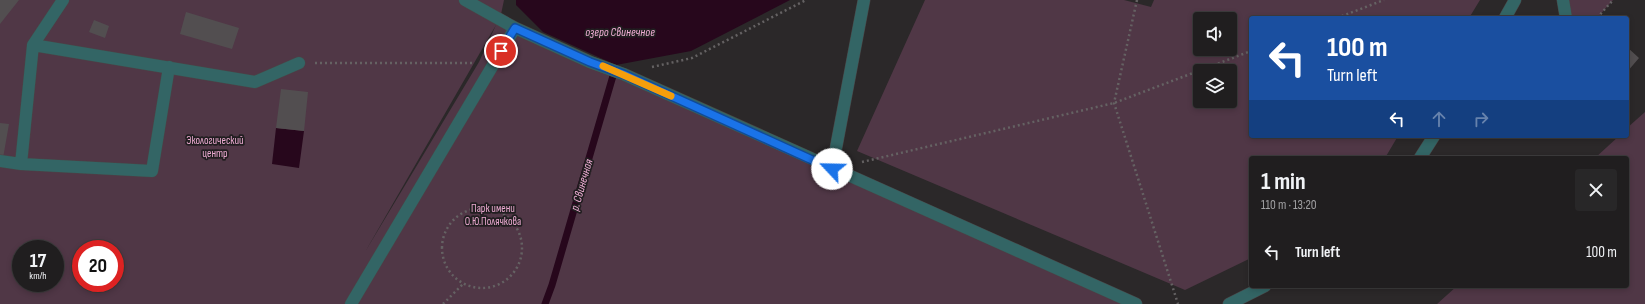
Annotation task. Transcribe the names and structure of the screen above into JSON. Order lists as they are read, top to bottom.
{
  "water": ["озеро Свинечное", "р. Свинечная"],
  "parks": ["Экологический центр", "Парк имени О.Ю.Полячкова"],
  "page": {
    "turn": ["100 m", "Turn left"],
    "heading": ["1 min", "110 m · 13:20"],
    "list": [
      {
        "name": "Turn left",
        "value": "100 m"
      }
    ],
    "speed": "17 km/h",
    "limit": "20"
  }
}
